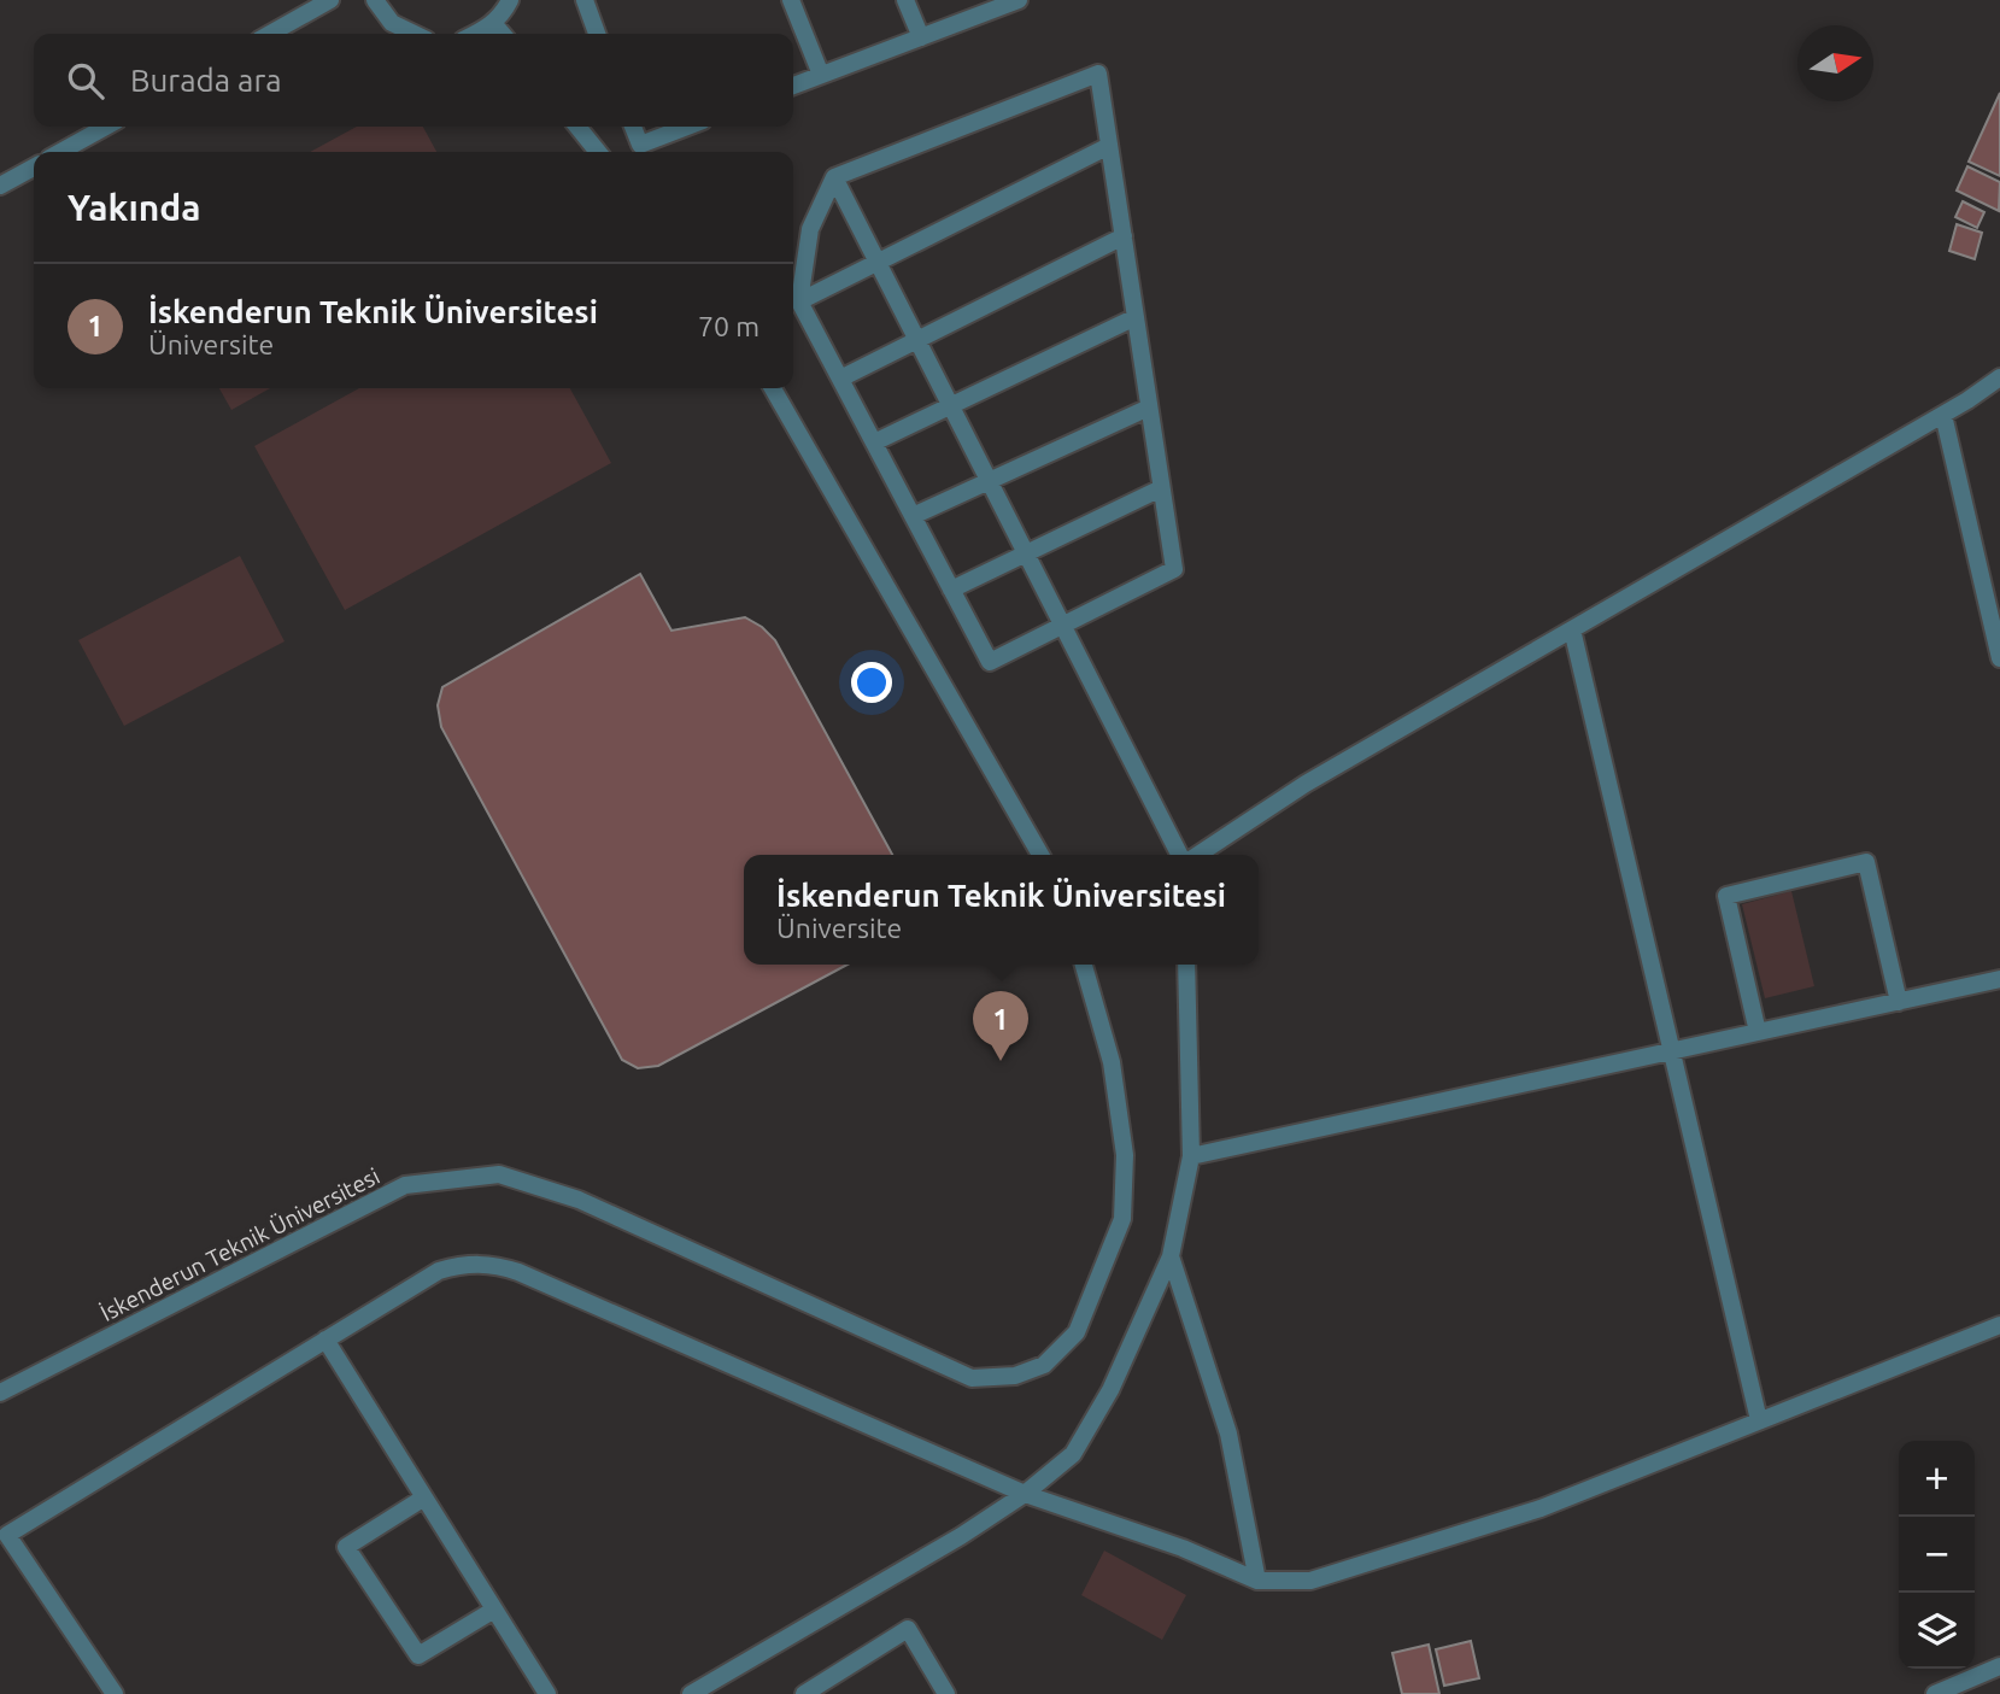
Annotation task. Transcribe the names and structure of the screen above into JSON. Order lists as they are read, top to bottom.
{
  "streets": {
    "street": ["İskenderun Teknik Üniversitesi"]
  },
  "north": "right",
  "page": {
    "search": "Burada ara",
    "heading": "Yakında",
    "list": [
      {
        "mark": "1",
        "name": "İskenderun Teknik Üniversitesi",
        "note": "Üniversite",
        "value": "70 m"
      }
    ],
    "popup": ["İskenderun Teknik Üniversitesi", "Üniversite"],
    "pins": "1",
    "map_buttons": ["+", "−"]
  }
}
